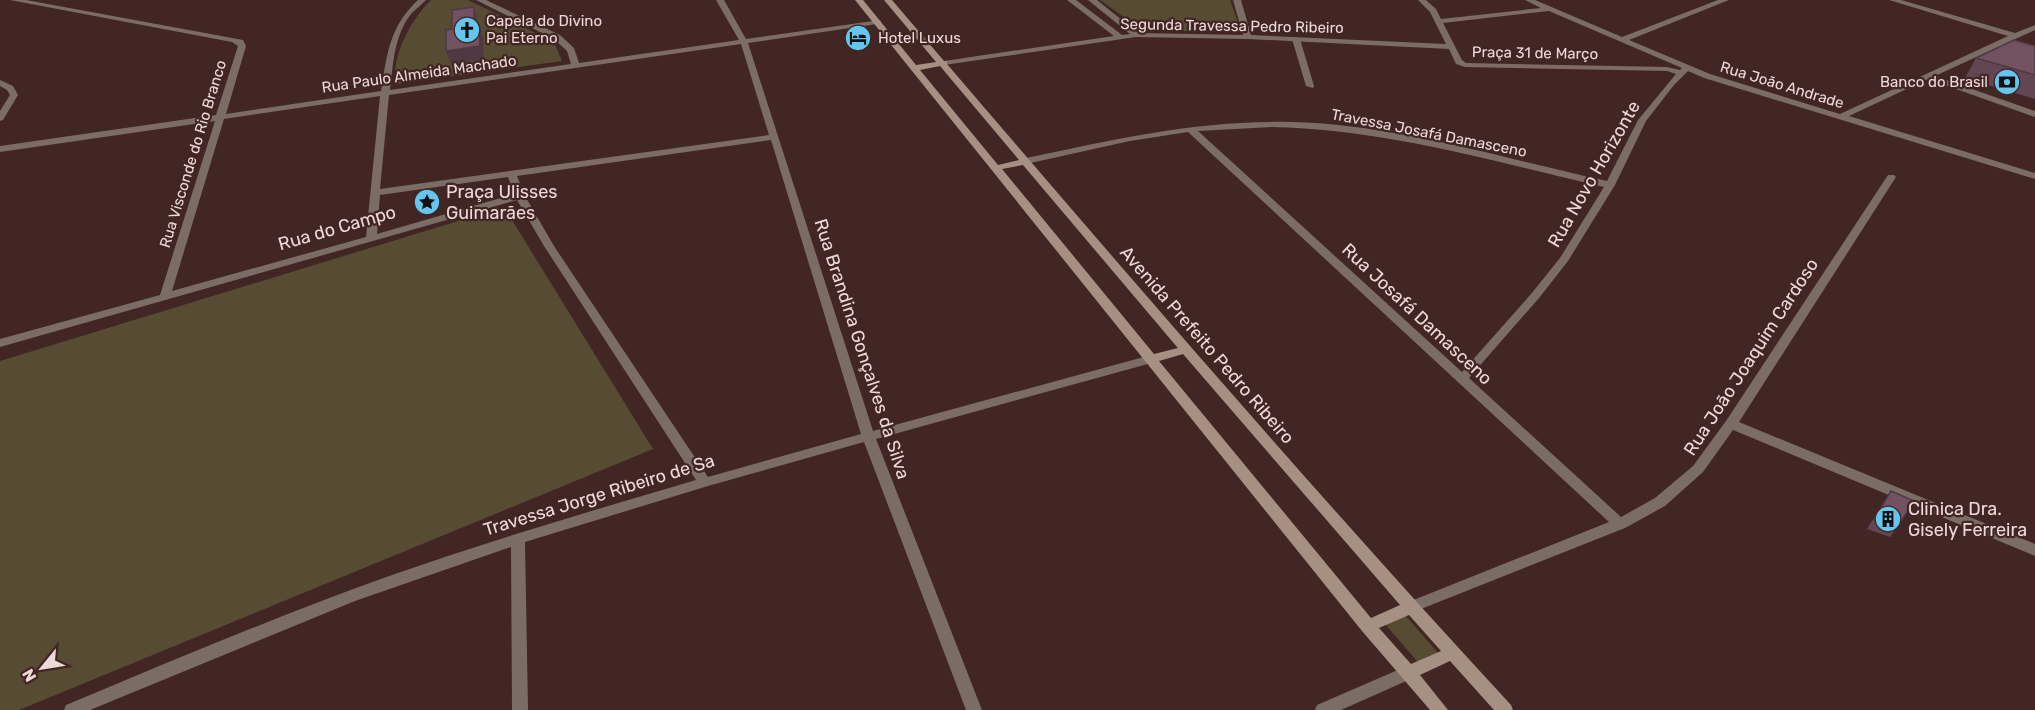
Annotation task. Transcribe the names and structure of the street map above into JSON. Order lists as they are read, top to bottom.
{
  "streets": {
    "main road": ["Avenida Prefeito Pedro Ribeiro"],
    "street": [
      "Segunda Travessa Pedro Ribeiro",
      "Praça 31 de Março",
      "Rua Paulo Almeida Machado",
      "Rua João Andrade",
      "Travessa Josafá Damasceno",
      "Rua Visconde do Rio Branco",
      "Rua Novo Horizonte",
      "Rua do Campo",
      "Rua Josafá Damasceno",
      "Rua Brandina Gonçalves da Silva",
      "Rua João Joaquim Cardoso",
      "Travessa Jorge Ribeiro de Sa"
    ]
  },
  "crossings": [
    ["Segunda Travessa Pedro Ribeiro", "Praça 31 de Março"],
    ["Segunda Travessa Pedro Ribeiro", "Avenida Prefeito Pedro Ribeiro"],
    ["Praça 31 de Março", "Rua João Andrade"],
    ["Praça 31 de Março", "Rua Novo Horizonte"],
    ["Rua Paulo Almeida Machado", "Rua Visconde do Rio Branco"],
    ["Rua Paulo Almeida Machado", "Rua Brandina Gonçalves da Silva"],
    ["Rua João Andrade", "Rua Novo Horizonte"],
    ["Travessa Josafá Damasceno", "Rua Novo Horizonte"],
    ["Travessa Josafá Damasceno", "Rua Josafá Damasceno"],
    ["Travessa Josafá Damasceno", "Avenida Prefeito Pedro Ribeiro"],
    ["Rua Visconde do Rio Branco", "Rua do Campo"],
    ["Rua Novo Horizonte", "Rua Josafá Damasceno"],
    ["Rua Josafá Damasceno", "Rua João Joaquim Cardoso"],
    ["Avenida Prefeito Pedro Ribeiro", "Rua João Joaquim Cardoso"],
    ["Rua Brandina Gonçalves da Silva", "Travessa Jorge Ribeiro de Sa"]
  ],
  "places": {
    "church": ["Capela do Divino Pai Eterno"],
    "hotel": ["Hotel Luxus"],
    "bank": ["Banco do Brasil"],
    "place": ["Praça Ulisses Guimarães"],
    "building": ["Clinica Dra. Gisely Ferreira"]
  },
  "north": "bottom left"
}
